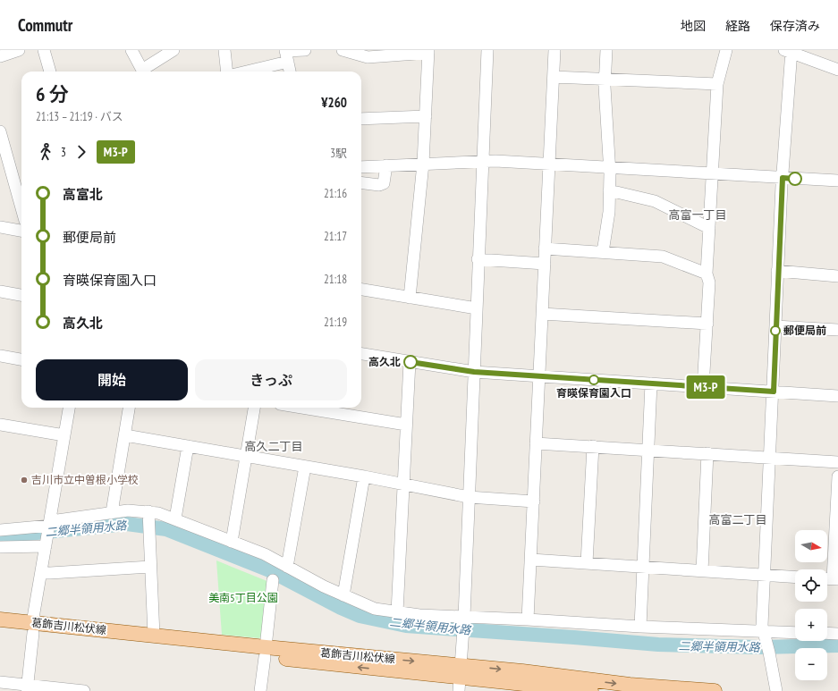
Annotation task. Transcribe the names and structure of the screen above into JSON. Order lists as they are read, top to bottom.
{
  "streets": {
    "main road": ["葛飾吉川松伏線"]
  },
  "districts": ["高富一丁目", "高久二丁目", "高富二丁目"],
  "water": ["二郷半領用水路"],
  "parks": ["美南5丁目公園"],
  "places": [
    "郵便局前",
    "高久北",
    "育暎保育園入口",
    "吉川市立中曽根小学校"
  ],
  "lines": ["bus line M3-P"],
  "north": "right",
  "page": {
    "header": "Commutr",
    "nav": ["地図", "経路", "保存済み"],
    "on_map": "M3-P",
    "heading": ["6 分", "21:13 – 21:19 · バス", "¥260"],
    "legs": ["3", "M3-P", "3駅"],
    "list": [
      {
        "name": "高富北",
        "value": "21:16"
      },
      {
        "name": "郵便局前",
        "value": "21:17"
      },
      {
        "name": "育暎保育園入口",
        "value": "21:18"
      },
      {
        "name": "高久北",
        "value": "21:19"
      }
    ],
    "buttons": ["開始", "きっぷ"],
    "map_buttons": ["+", "−"]
  }
}
